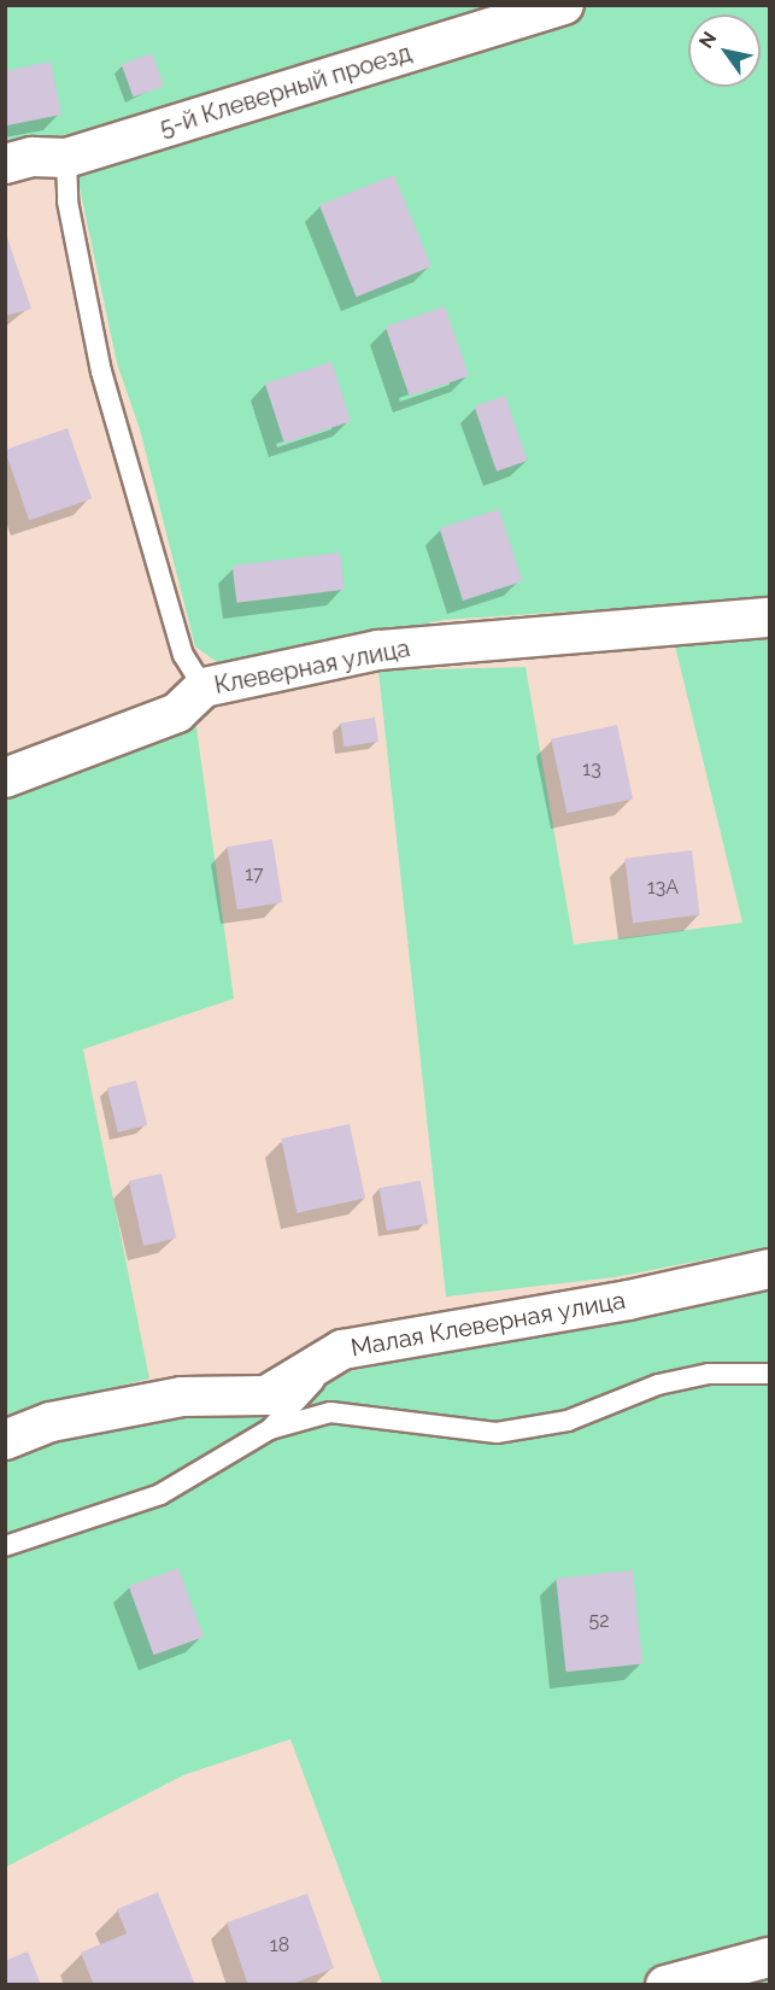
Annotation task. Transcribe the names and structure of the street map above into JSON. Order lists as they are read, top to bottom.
{
  "streets": {
    "street": ["5-й Клеверный проезд", "Клеверная улица", "Малая Клеверная улица"]
  },
  "house_numbers": [
    "13",
    "17",
    "13А",
    "52",
    "18"
  ],
  "north": "top left"
}
